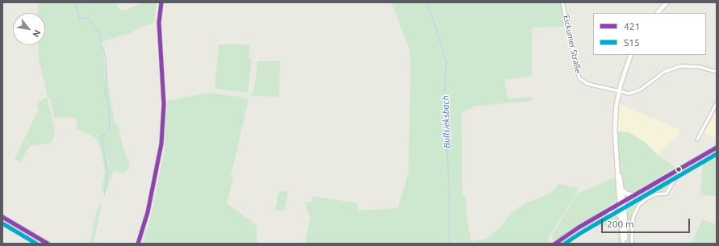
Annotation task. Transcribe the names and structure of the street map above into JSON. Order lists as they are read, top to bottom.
{
  "streets": {
    "street": ["Eickumer Straße"]
  },
  "water": ["Bullsieksbach"],
  "lines": ["transit line 421", "transit line S15"],
  "legend": ["421", "S15"],
  "scale_bar": "200 m",
  "north": "bottom right"
}
